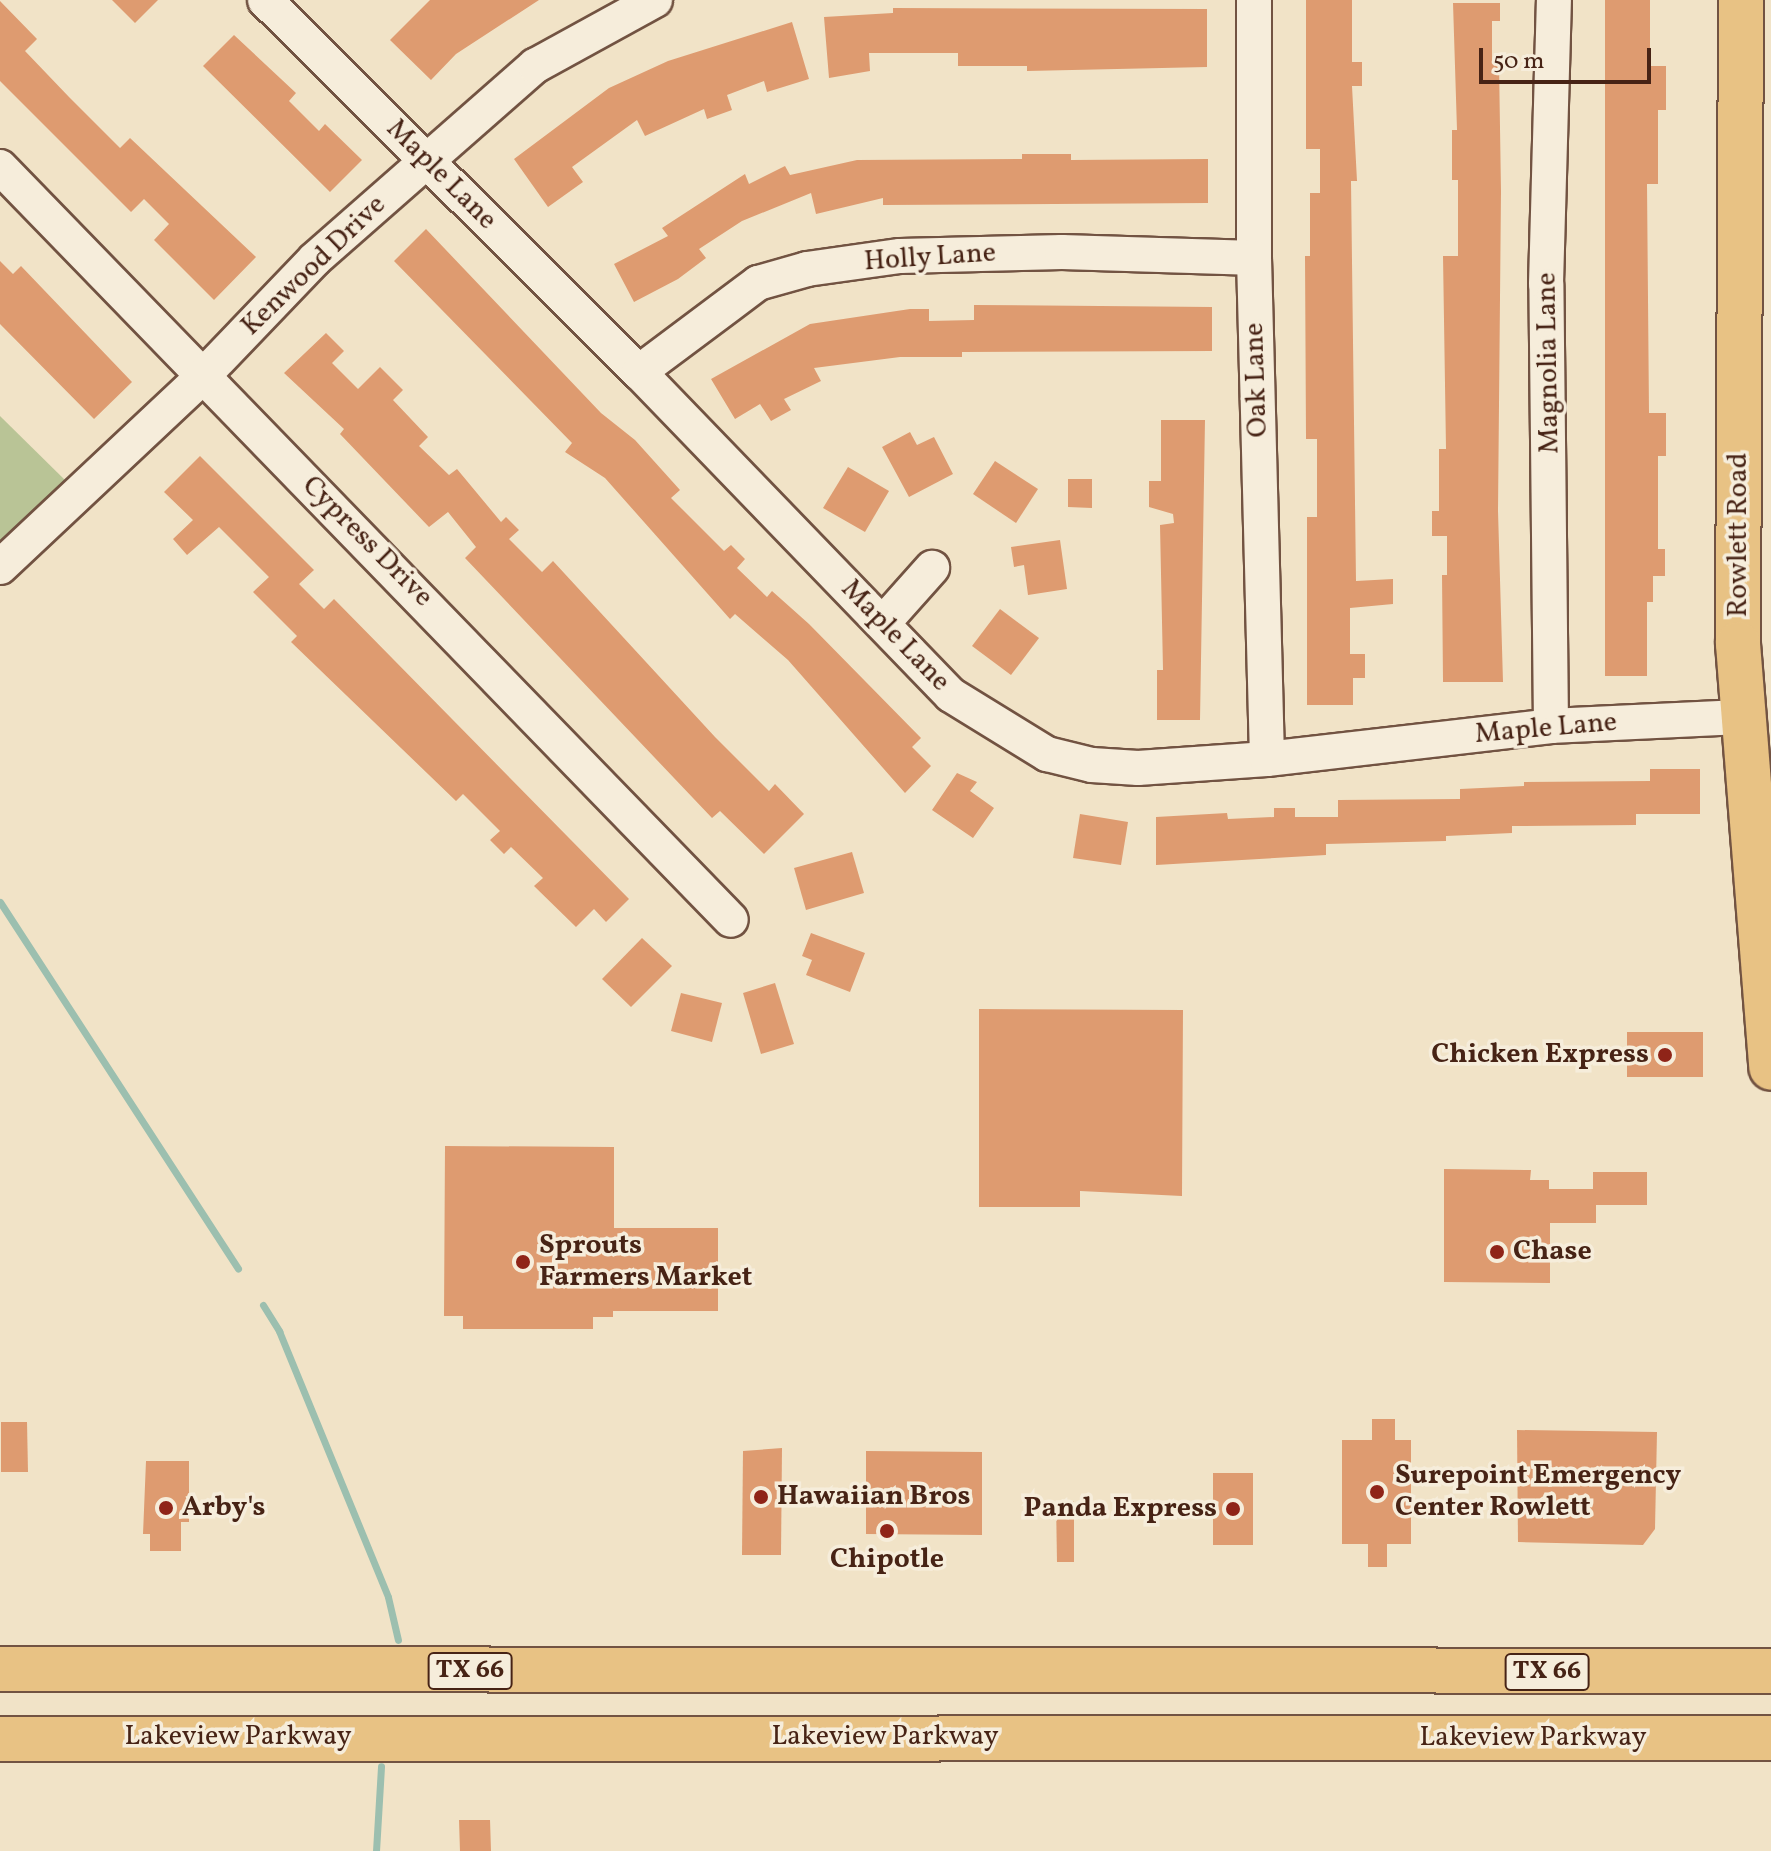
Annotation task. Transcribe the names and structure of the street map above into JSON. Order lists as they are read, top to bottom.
{
  "streets": {
    "main road": ["Rowlett Road", "TX 66", "Lakeview Parkway"],
    "street": [
      "Maple Lane",
      "Holly Lane",
      "Kenwood Drive",
      "Magnolia Lane",
      "Oak Lane",
      "Cypress Drive"
    ]
  },
  "crossings": [
    ["Maple Lane", "Holly Lane"],
    ["Maple Lane", "Kenwood Drive"],
    ["Maple Lane", "Magnolia Lane"],
    ["Maple Lane", "Oak Lane"],
    ["Maple Lane", "Rowlett Road"],
    ["Holly Lane", "Oak Lane"],
    ["Kenwood Drive", "Cypress Drive"]
  ],
  "places": [
    "Chicken Express",
    "Chase",
    "Sprouts Farmers Market",
    "Surepoint Emergency Center Rowlett",
    "Hawaiian Bros",
    "Arby's",
    "Panda Express",
    "Chipotle"
  ],
  "scale_bar": "50 m"
}
